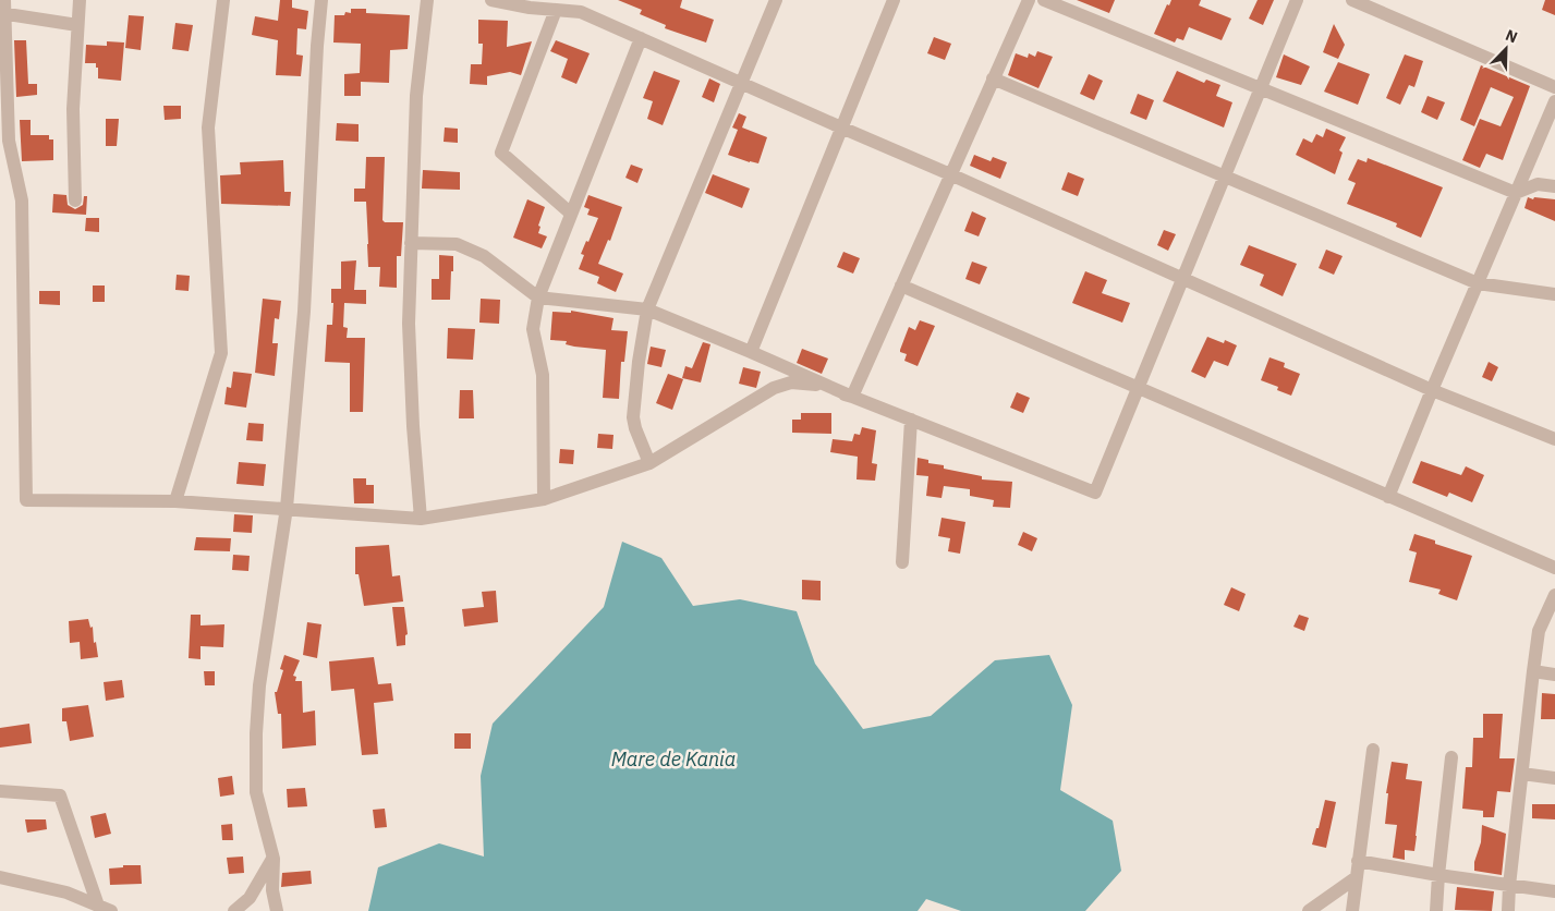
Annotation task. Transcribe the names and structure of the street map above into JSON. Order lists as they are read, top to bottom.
{
  "water": ["Mare de Kania"],
  "north": "top right"
}
